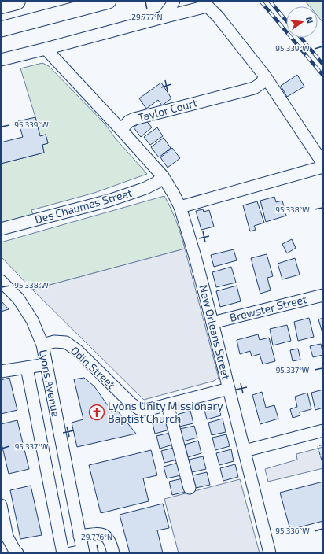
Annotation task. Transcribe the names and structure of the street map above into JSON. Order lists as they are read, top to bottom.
{
  "streets": {
    "street": [
      "Taylor Court",
      "Des Chaumes Street",
      "Brewster Street",
      "New Orleans Street",
      "Odin Street",
      "Lyons Avenue"
    ]
  },
  "crossings": [
    ["Taylor Court", "New Orleans Street"],
    ["Des Chaumes Street", "New Orleans Street"],
    ["Brewster Street", "New Orleans Street"],
    ["New Orleans Street", "Odin Street"],
    ["Odin Street", "Lyons Avenue"]
  ],
  "places": {
    "church": ["Lyons Unity Missionary Baptist Church"]
  },
  "north": "right",
  "coordinates": [
    "29.777°N",
    "95.339°W",
    "95.338°W",
    "95.337°W",
    "95.336°W",
    "29.776°N"
  ]
}
